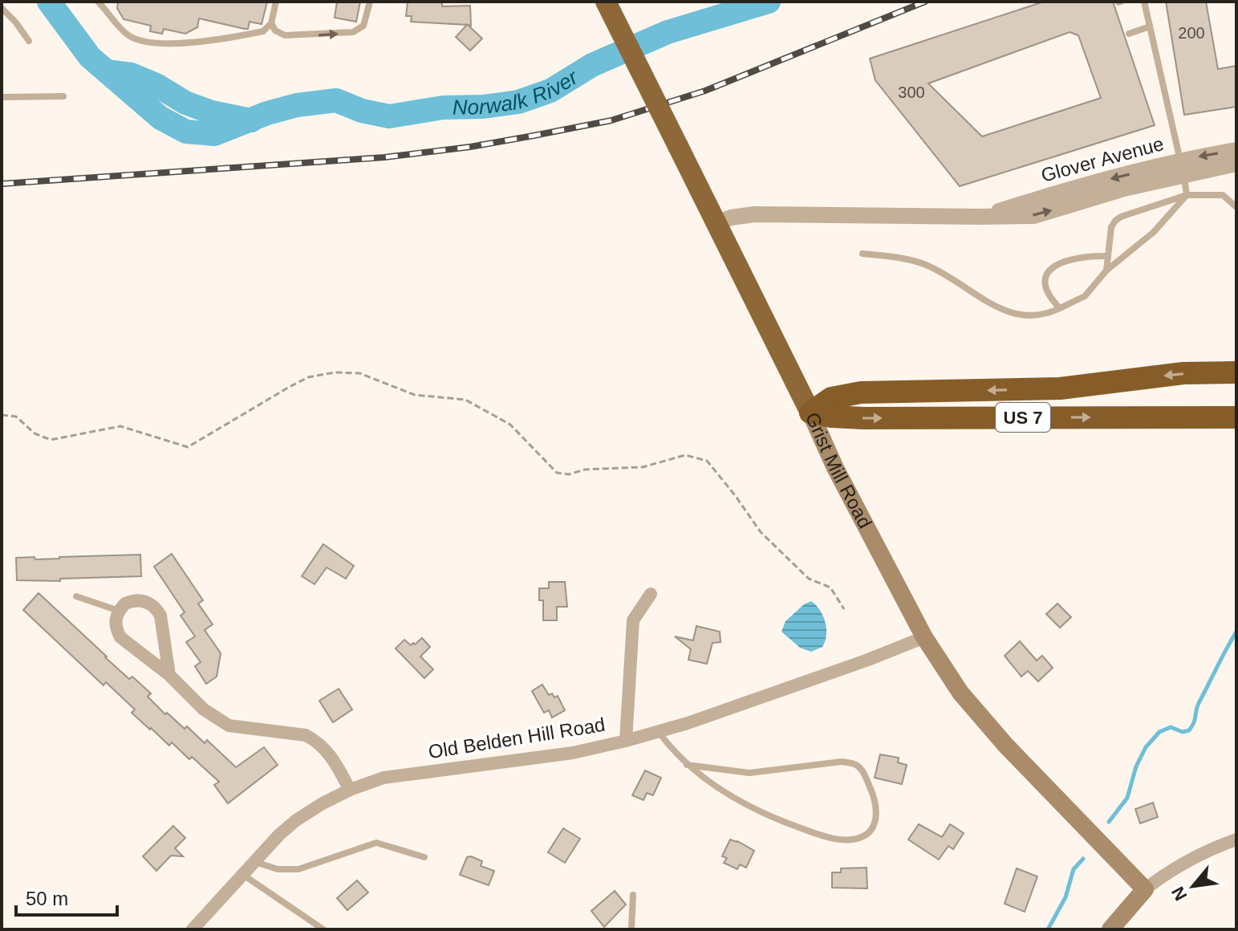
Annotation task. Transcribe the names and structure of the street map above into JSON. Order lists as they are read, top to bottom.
{
  "streets": {
    "highway": ["US 7", "Grist Mill Road"],
    "street": ["Glover Avenue", "Old Belden Hill Road"]
  },
  "crossings": [
    ["Glover Avenue", "Grist Mill Road"],
    ["US 7", "Grist Mill Road"],
    ["Grist Mill Road", "Old Belden Hill Road"]
  ],
  "water": ["Norwalk River"],
  "house_numbers": ["200", "300"],
  "scale_bar": "50 m",
  "north": "bottom left"
}
